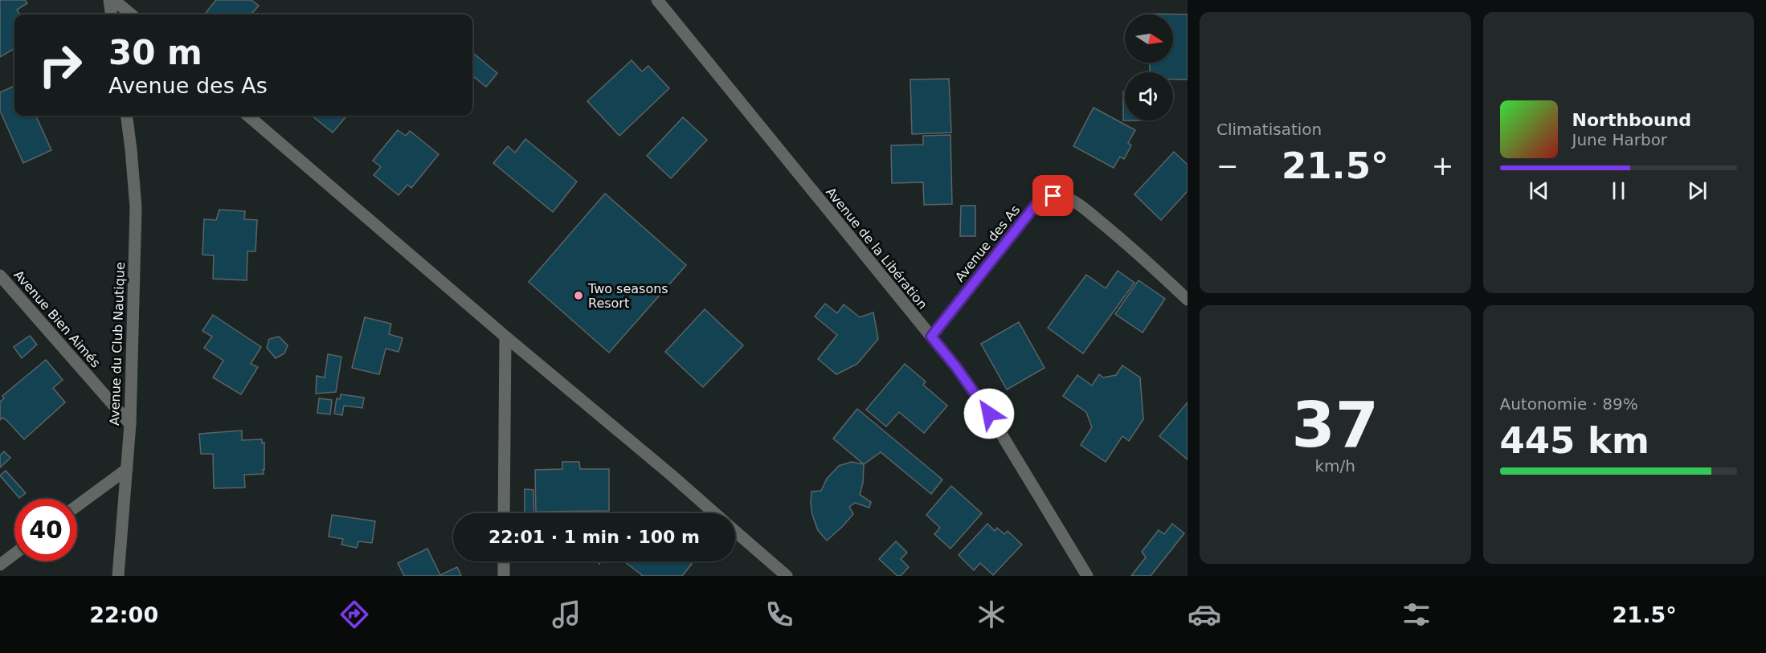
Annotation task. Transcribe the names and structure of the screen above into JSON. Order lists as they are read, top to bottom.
{
  "streets": {
    "street": [
      "Avenue des As",
      "Avenue de la Libération",
      "Avenue Bien Aimés",
      "Avenue du Club Nautique"
    ]
  },
  "crossings": [
    ["Avenue des As", "Avenue de la Libération"],
    ["Avenue Bien Aimés", "Avenue du Club Nautique"]
  ],
  "places": ["Two seasons Resort"],
  "north": "right",
  "page": {
    "tile": [
      "Climatisation",
      ["37", "km/h"],
      ["Autonomie · 89%", "445 km"]
    ],
    "turn": ["30 m", "Avenue des As"],
    "song": ["Northbound", "June Harbor"],
    "heat": ["−", "21.5°", "+"],
    "limit": "40",
    "trip": "22:01 · 1 min · 100 m",
    "tabs": ["22:00", "21.5°"]
  }
}
